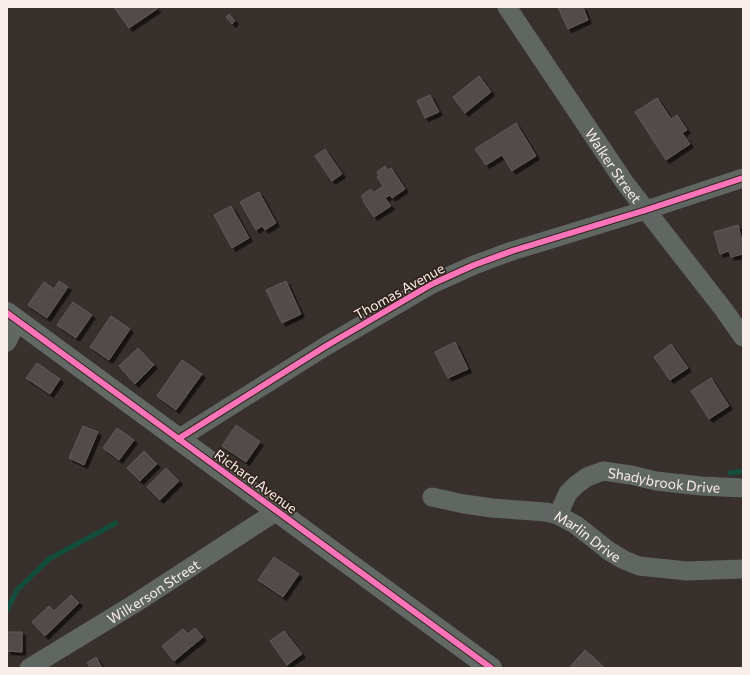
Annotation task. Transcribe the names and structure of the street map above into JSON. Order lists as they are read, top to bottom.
{
  "streets": {
    "street": [
      "Walker Street",
      "Thomas Avenue",
      "Shadybrook Drive",
      "Richard Avenue",
      "Marlin Drive",
      "Wilkerson Street"
    ]
  },
  "crossings": [
    ["Walker Street", "Thomas Avenue"],
    ["Thomas Avenue", "Richard Avenue"],
    ["Shadybrook Drive", "Marlin Drive"],
    ["Richard Avenue", "Wilkerson Street"]
  ]
}
